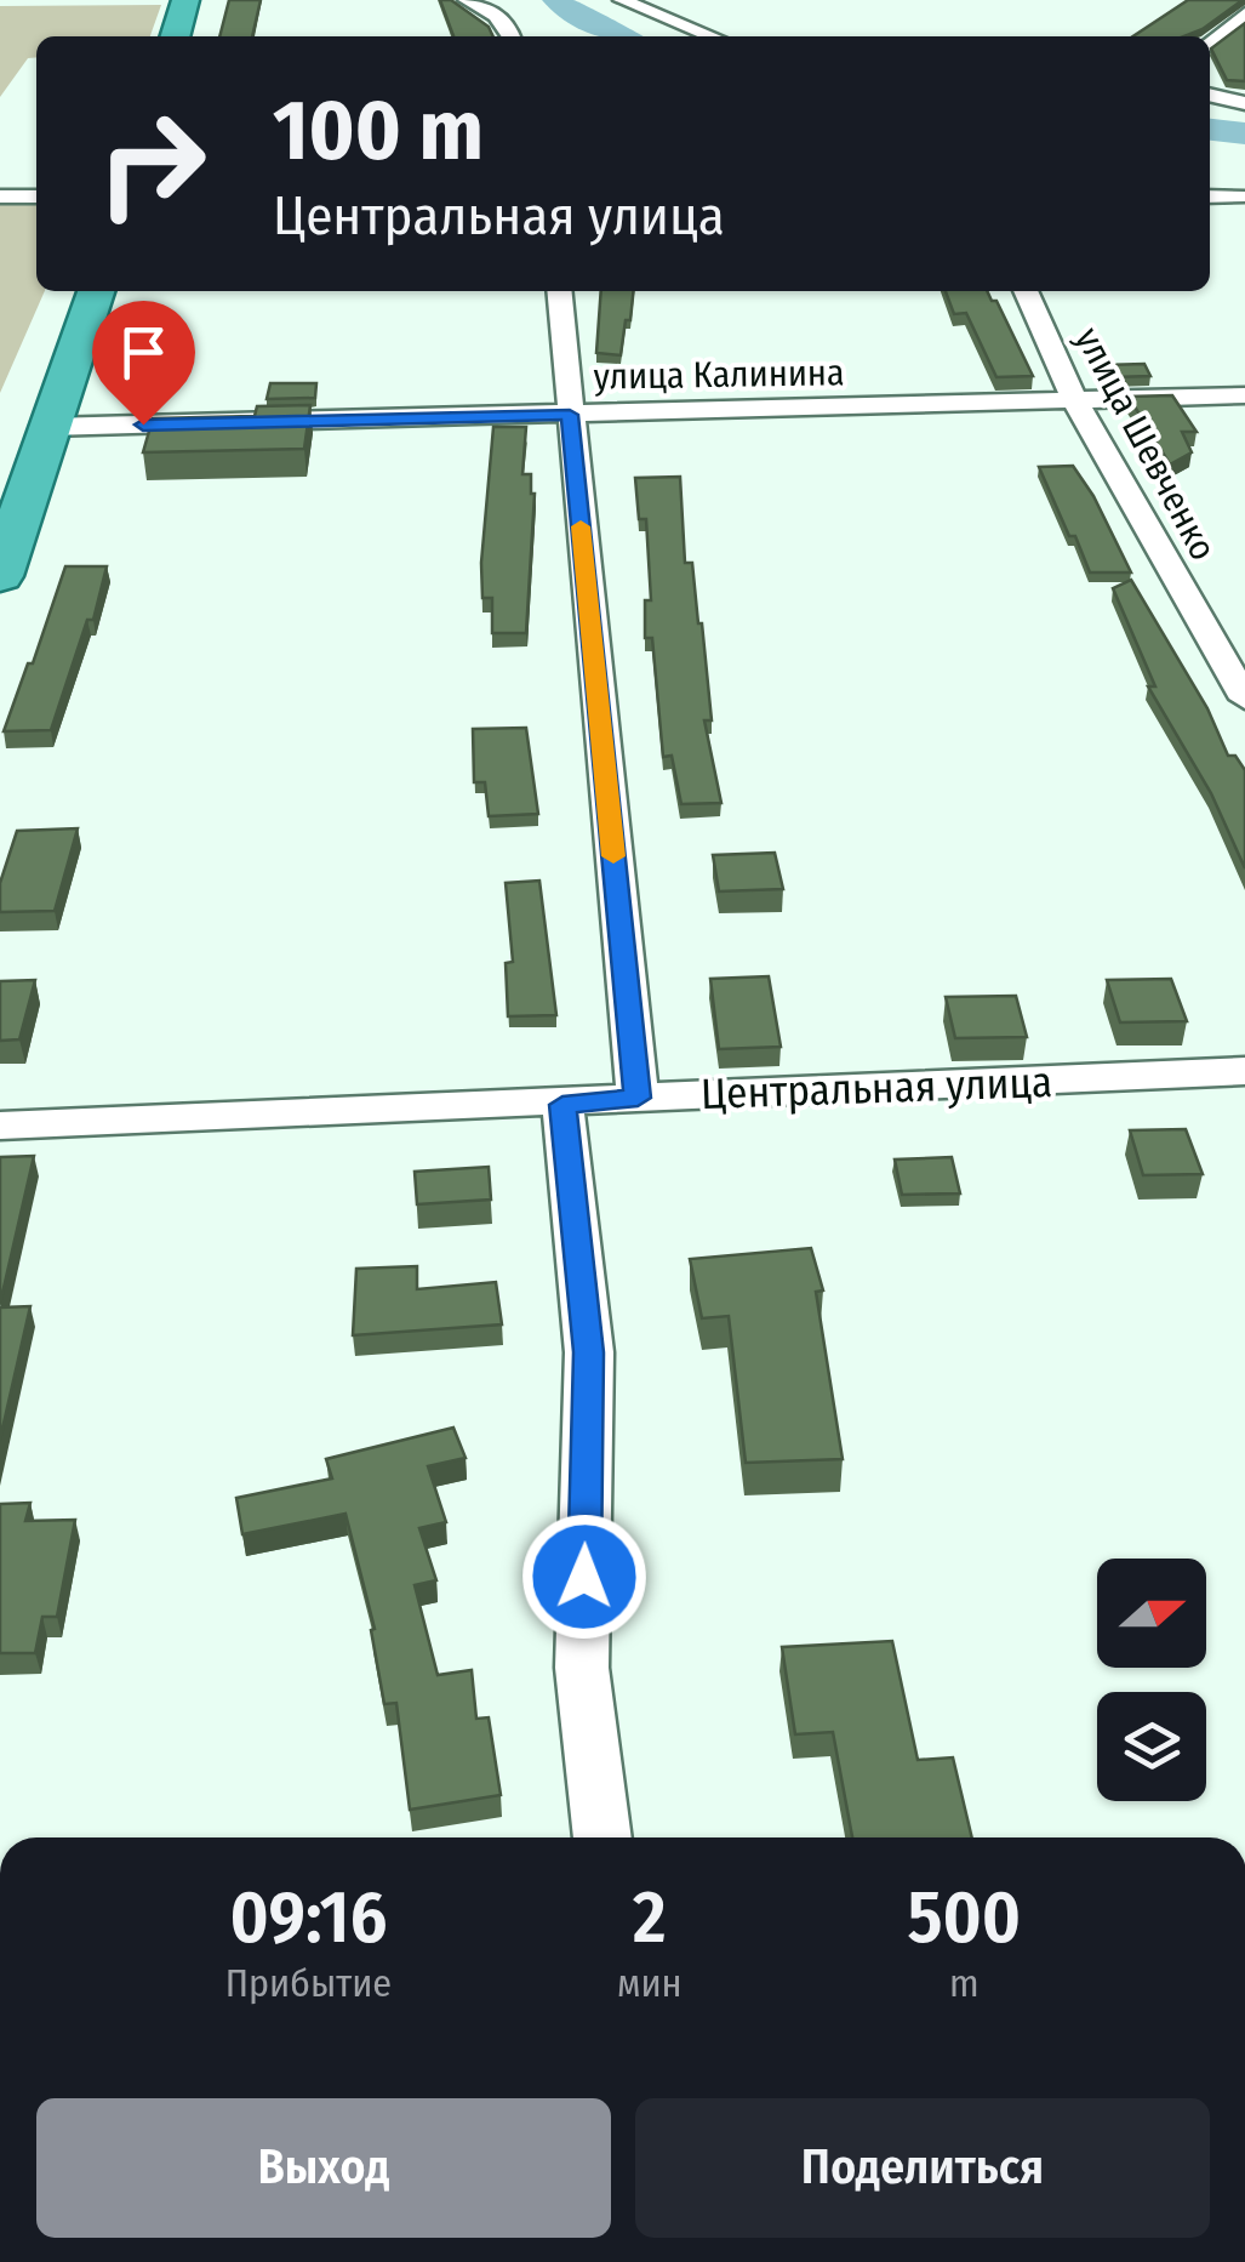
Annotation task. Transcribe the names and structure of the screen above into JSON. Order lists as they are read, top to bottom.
{
  "streets": {
    "street": ["улица Калинина", "улица Шевченко", "Центральная улица"]
  },
  "crossings": [
    ["улица Калинина", "улица Шевченко"]
  ],
  "north": "right",
  "page": {
    "turn": ["100 m", "Центральная улица"],
    "eta": [
      "09:16",
      "Прибытие",
      "2",
      "мин",
      "500",
      "m"
    ],
    "buttons": ["Выход", "Поделиться"]
  }
}
